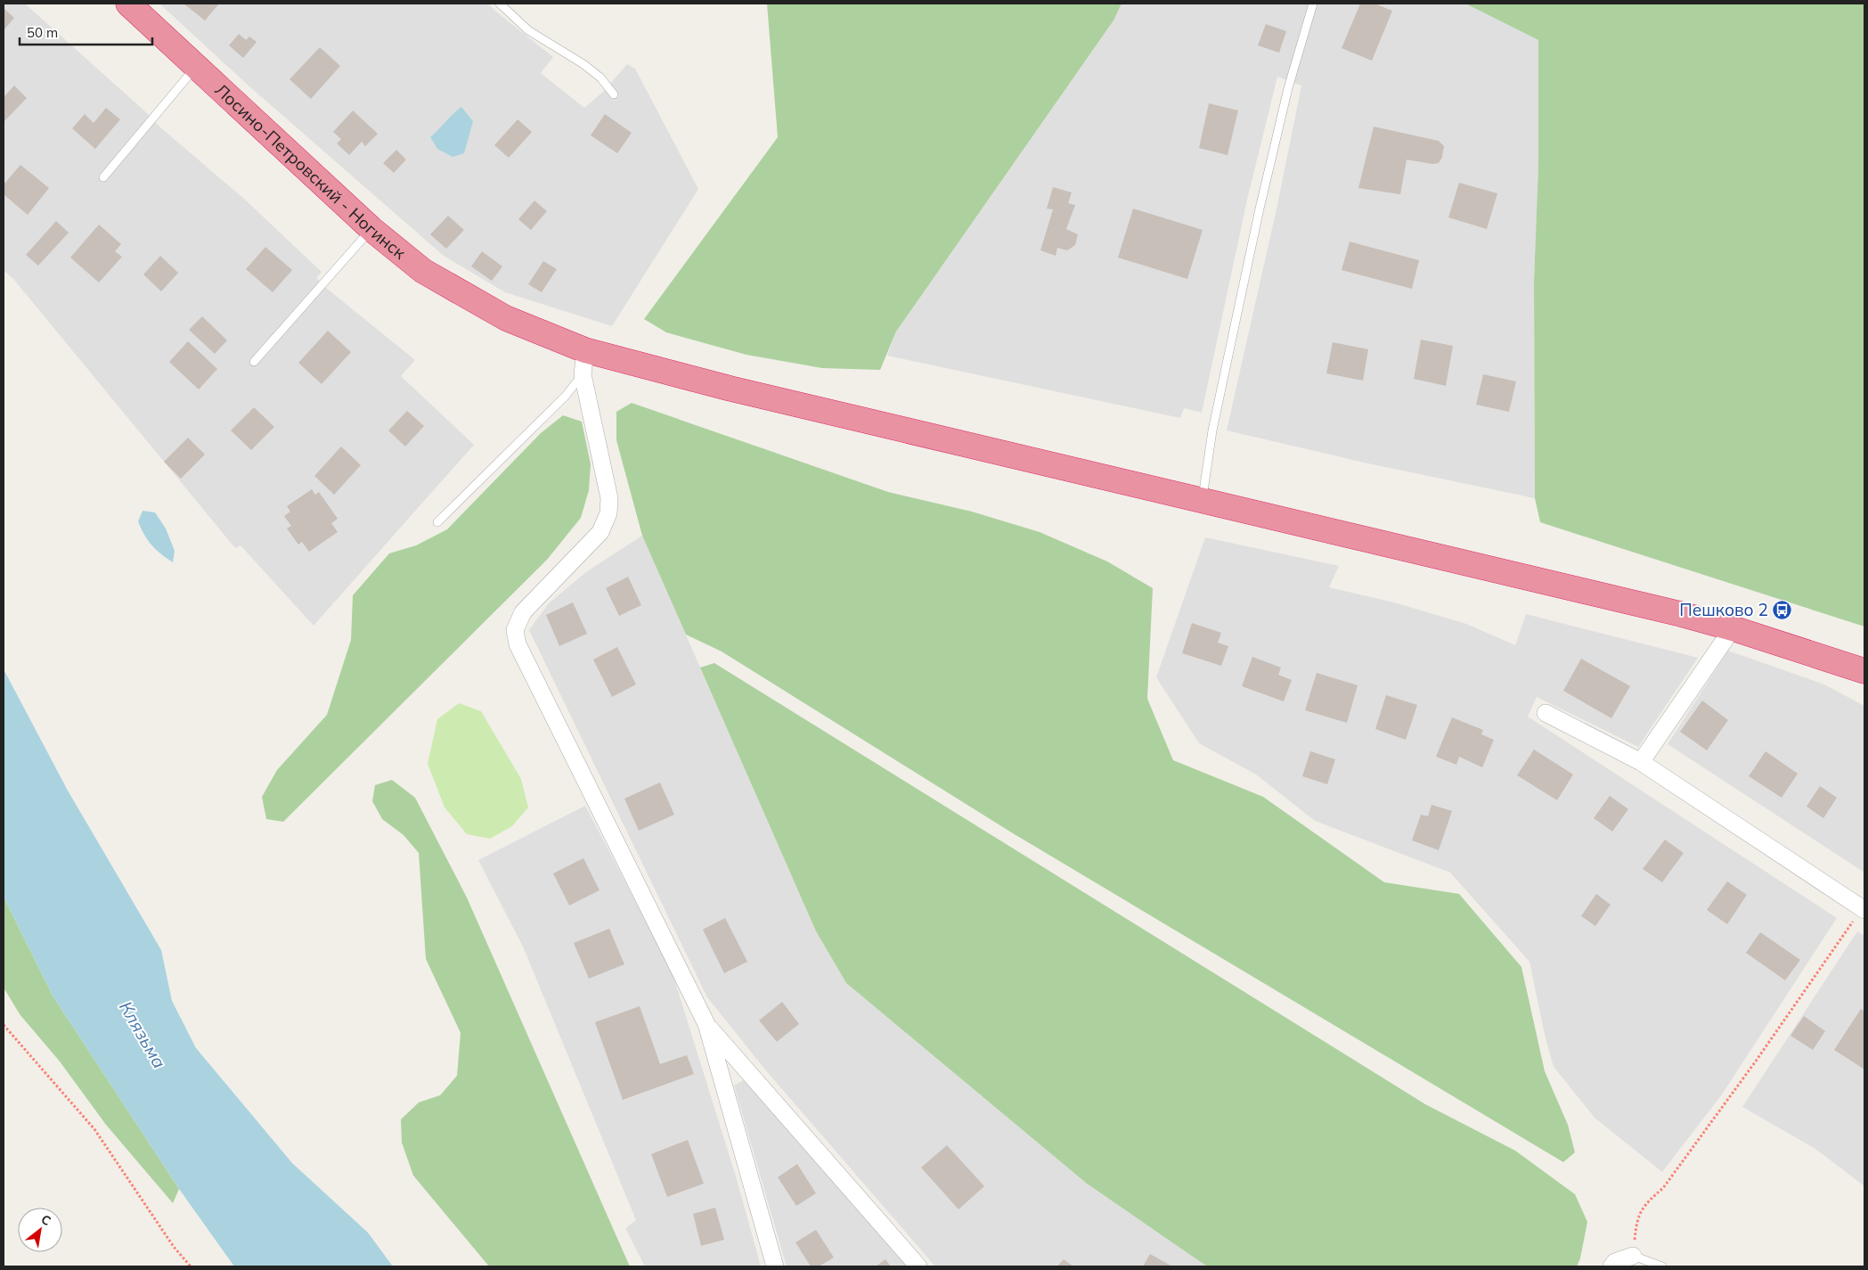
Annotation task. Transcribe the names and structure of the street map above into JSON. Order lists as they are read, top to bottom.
{
  "streets": {
    "highway": ["Лосино-Петровский - Ногинск"]
  },
  "water": ["Клязьма"],
  "places": {
    "bus stop": ["Пешково 2"]
  },
  "scale_bar": "50 m",
  "north": "top right"
}
